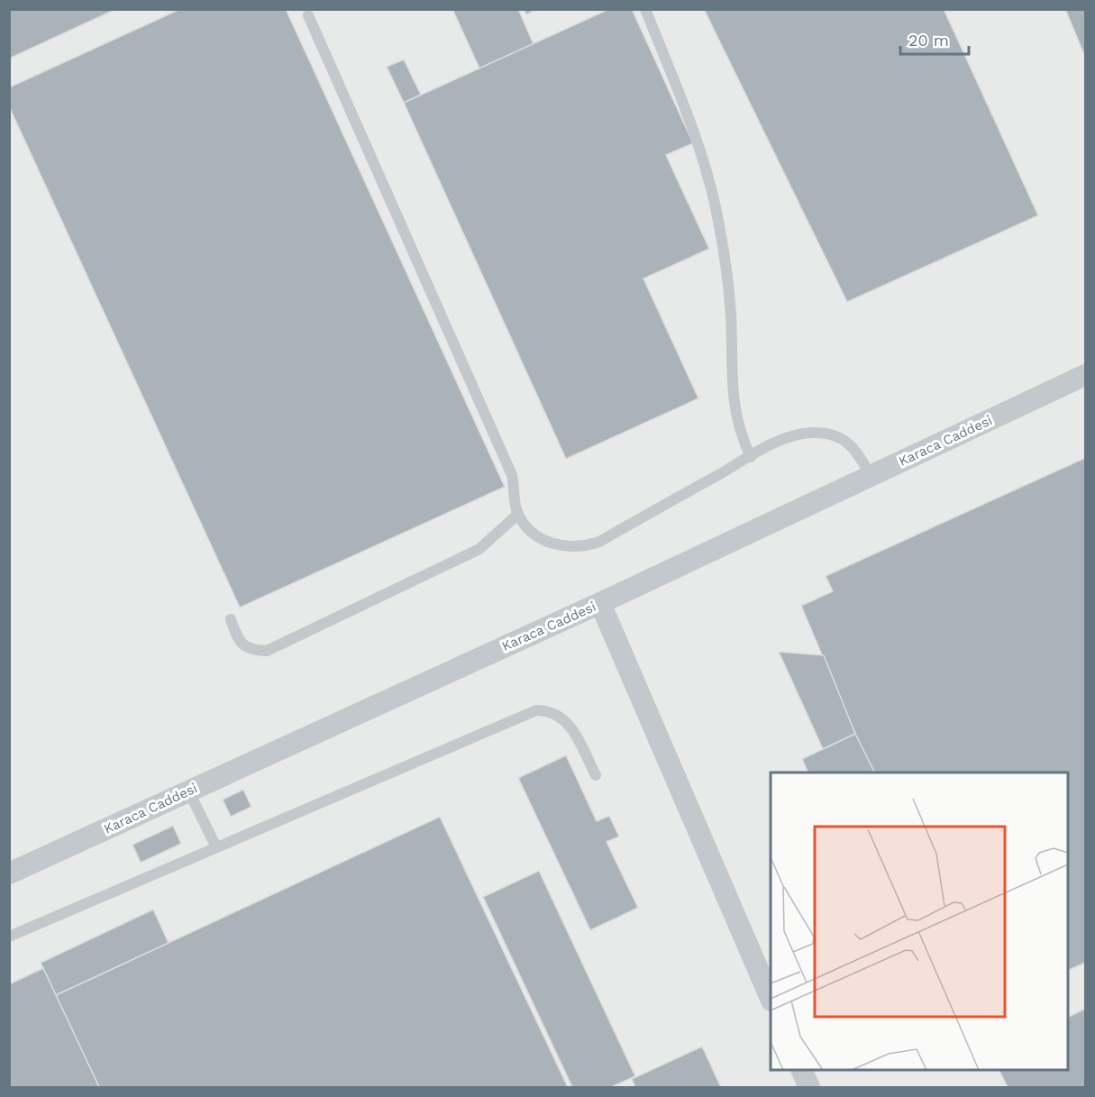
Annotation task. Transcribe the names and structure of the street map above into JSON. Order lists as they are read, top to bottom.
{
  "streets": {
    "street": ["Karaca Caddesi"]
  },
  "scale_bar": "20 m"
}
